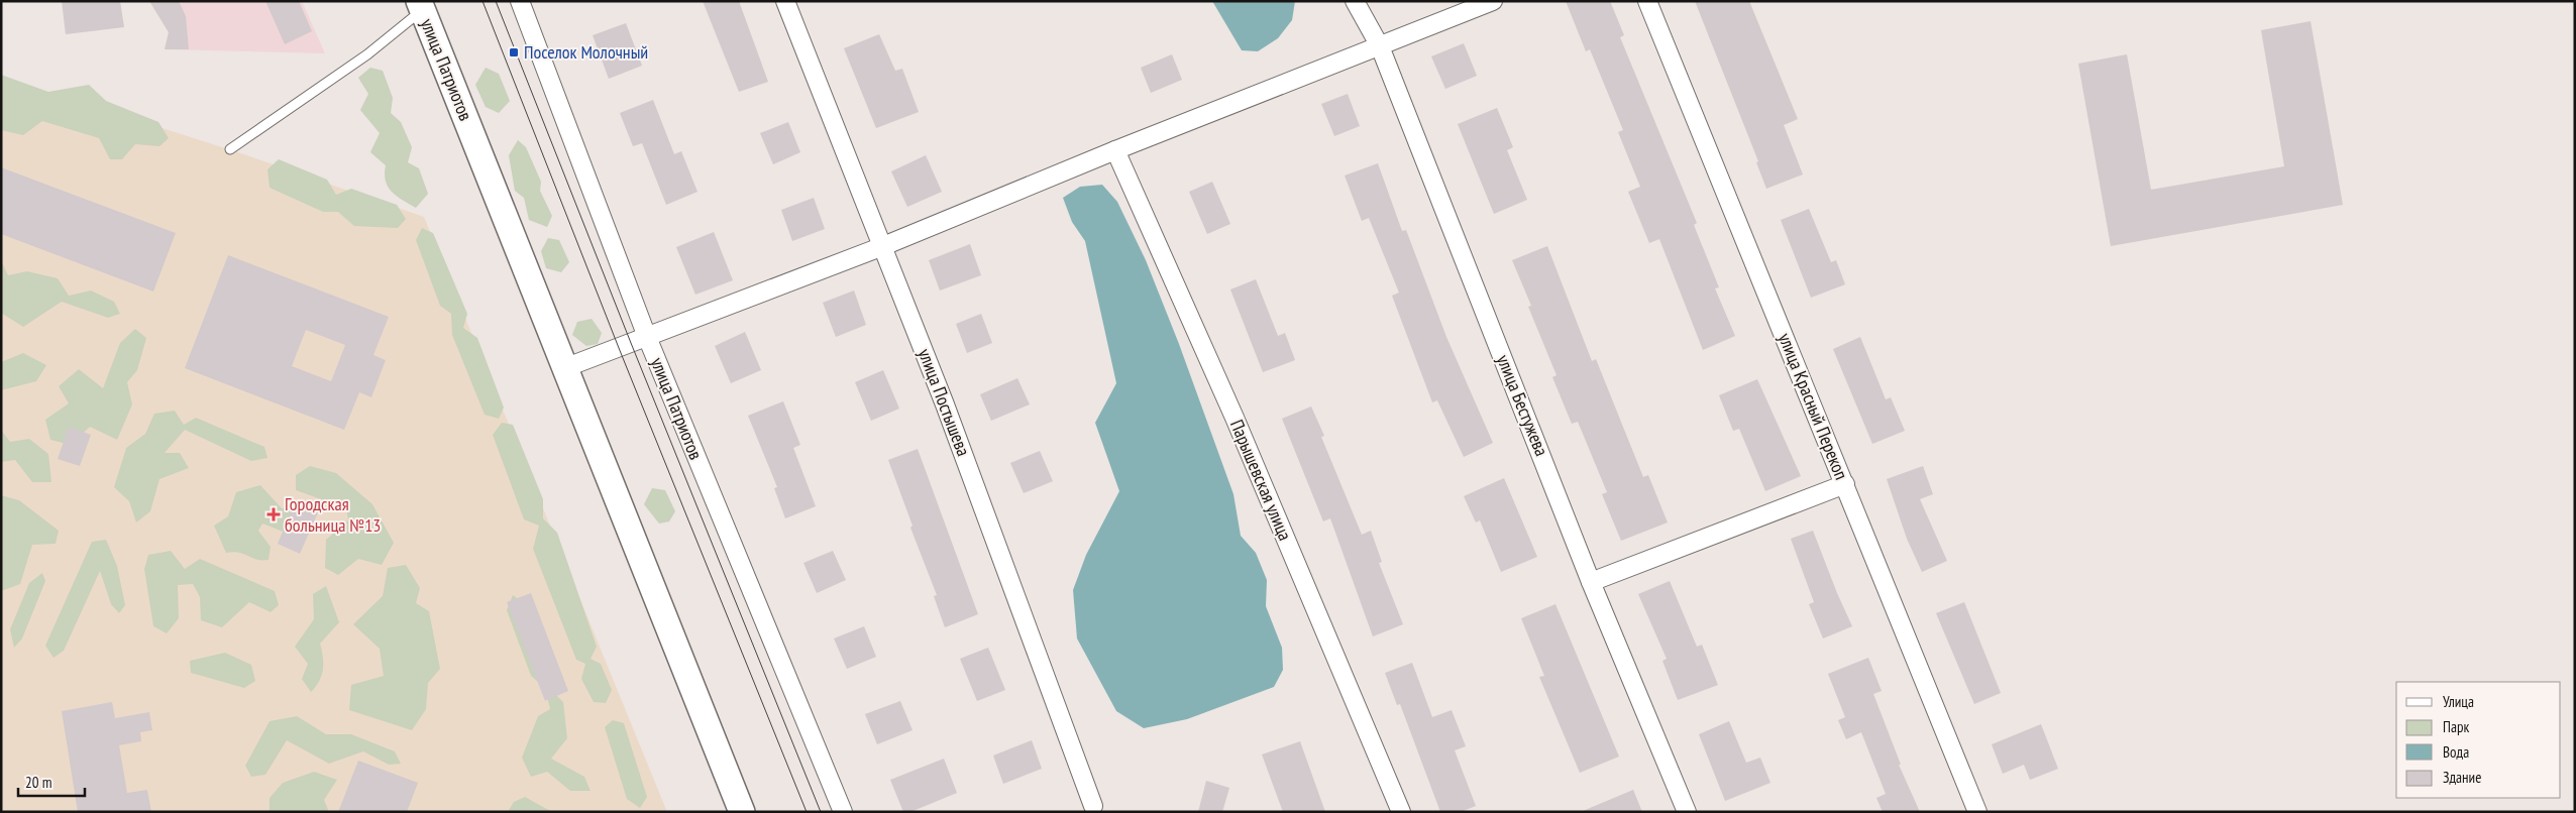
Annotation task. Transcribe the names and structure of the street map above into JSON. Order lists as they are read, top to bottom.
{
  "streets": {
    "main road": ["улица Патриотов"],
    "street": [
      "улица Постышева",
      "улица Бестужева",
      "улица Красный Перекоп",
      "Парышевская улица"
    ]
  },
  "places": {
    "transit": ["Поселок Молочный"],
    "health": ["Городская больница №13"]
  },
  "legend": [
    "Улица",
    "Парк",
    "Вода",
    "Здание"
  ],
  "scale_bar": "20 m"
}
